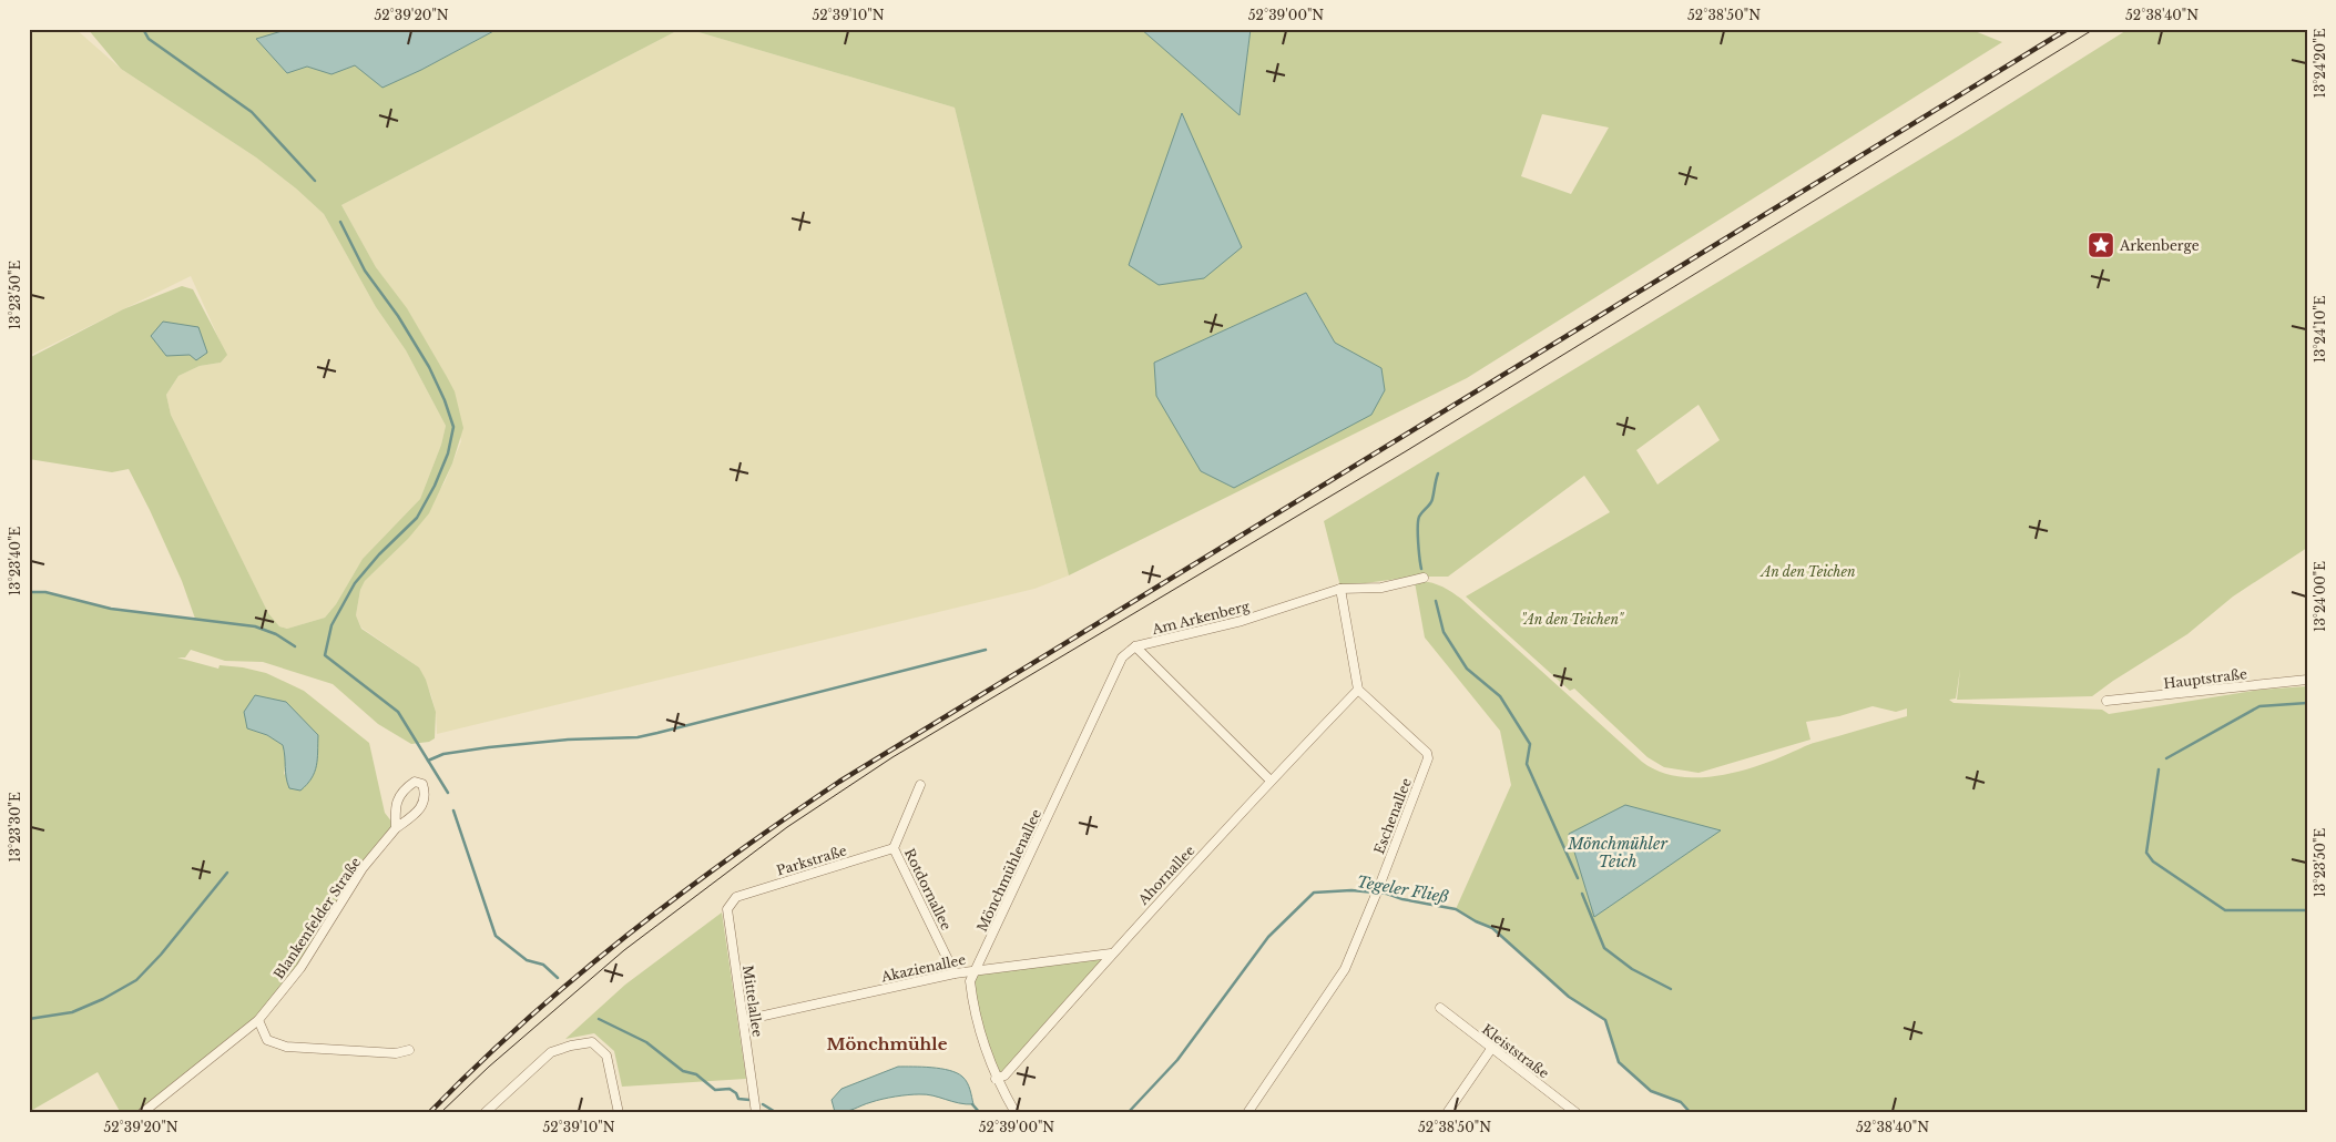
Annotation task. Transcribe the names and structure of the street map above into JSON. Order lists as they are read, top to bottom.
{
  "streets": {
    "street": [
      "Am Arkenberg",
      "Hauptstraße",
      "Eschenallee",
      "Parkstraße",
      "Mönchmühlenallee",
      "Ahornallee",
      "Rotdornallee",
      "Blankenfelder Straße",
      "Akazienallee",
      "Mittelallee",
      "Kleiststraße"
    ]
  },
  "crossings": [
    ["Am Arkenberg", "Mönchmühlenallee"],
    ["Am Arkenberg", "Ahornallee"],
    ["Eschenallee", "Ahornallee"],
    ["Parkstraße", "Rotdornallee"],
    ["Parkstraße", "Mittelallee"],
    ["Mönchmühlenallee", "Ahornallee"],
    ["Mönchmühlenallee", "Akazienallee"],
    ["Ahornallee", "Akazienallee"],
    ["Rotdornallee", "Akazienallee"],
    ["Akazienallee", "Mittelallee"]
  ],
  "districts": ["Mönchmühle"],
  "water": ["Mönchmühler Teich", "Tegeler Fließ"],
  "parks": ["An den Teichen", "\"An den Teichen\""],
  "places": {
    "place": ["Arkenberge"]
  },
  "coordinates": [
    "52°39'20\"N",
    "52°39'10\"N",
    "52°39'00\"N",
    "52°38'50\"N",
    "52°38'40\"N",
    "13°24'20\"E",
    "13°23'50\"E",
    "13°24'10\"E",
    "13°23'40\"E",
    "13°24'00\"E",
    "13°23'30\"E"
  ]
}
